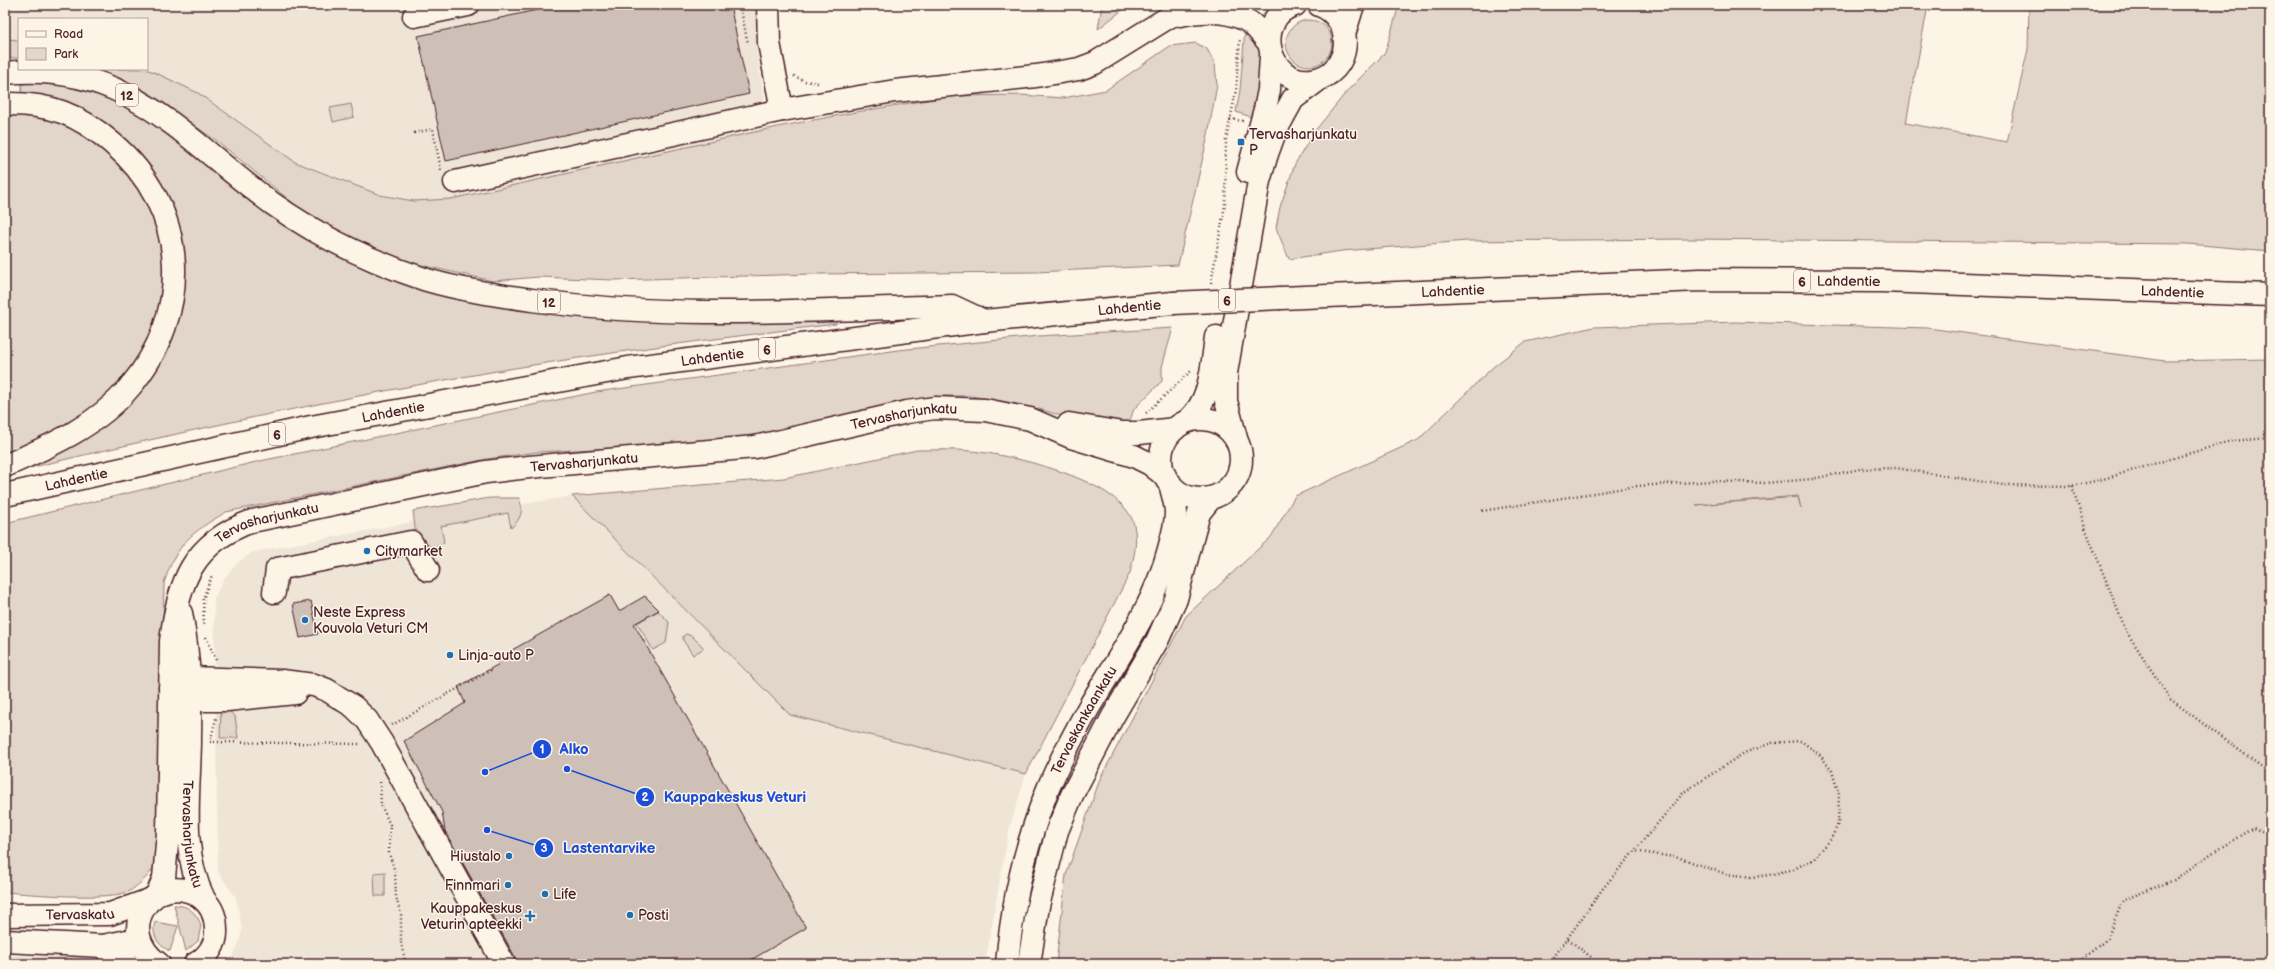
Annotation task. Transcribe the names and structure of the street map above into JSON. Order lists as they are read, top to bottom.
{
  "streets": {
    "main road": [
      "12",
      "6",
      "Lahdentie",
      "Tervasharjunkatu",
      "Tervaskankaankatu",
      "Tervaskatu"
    ]
  },
  "crossings": [
    ["12", "Lahdentie"],
    ["Tervasharjunkatu", "Tervaskankaankatu"],
    ["Tervasharjunkatu", "Tervaskatu"]
  ],
  "places": {
    "transit": ["Tervasharjunkatu P"],
    "other": [
      "Citymarket",
      "Neste Express Kouvola Veturi CM",
      "Linja-auto P",
      "Kauppakeskus Veturi",
      "Alko",
      "Lastentarvike",
      "Hiustalo",
      "Finnmari",
      "Life",
      "Posti"
    ],
    "health": ["Kauppakeskus Veturin apteekki"]
  },
  "legend": ["Road", "Park"]
}
